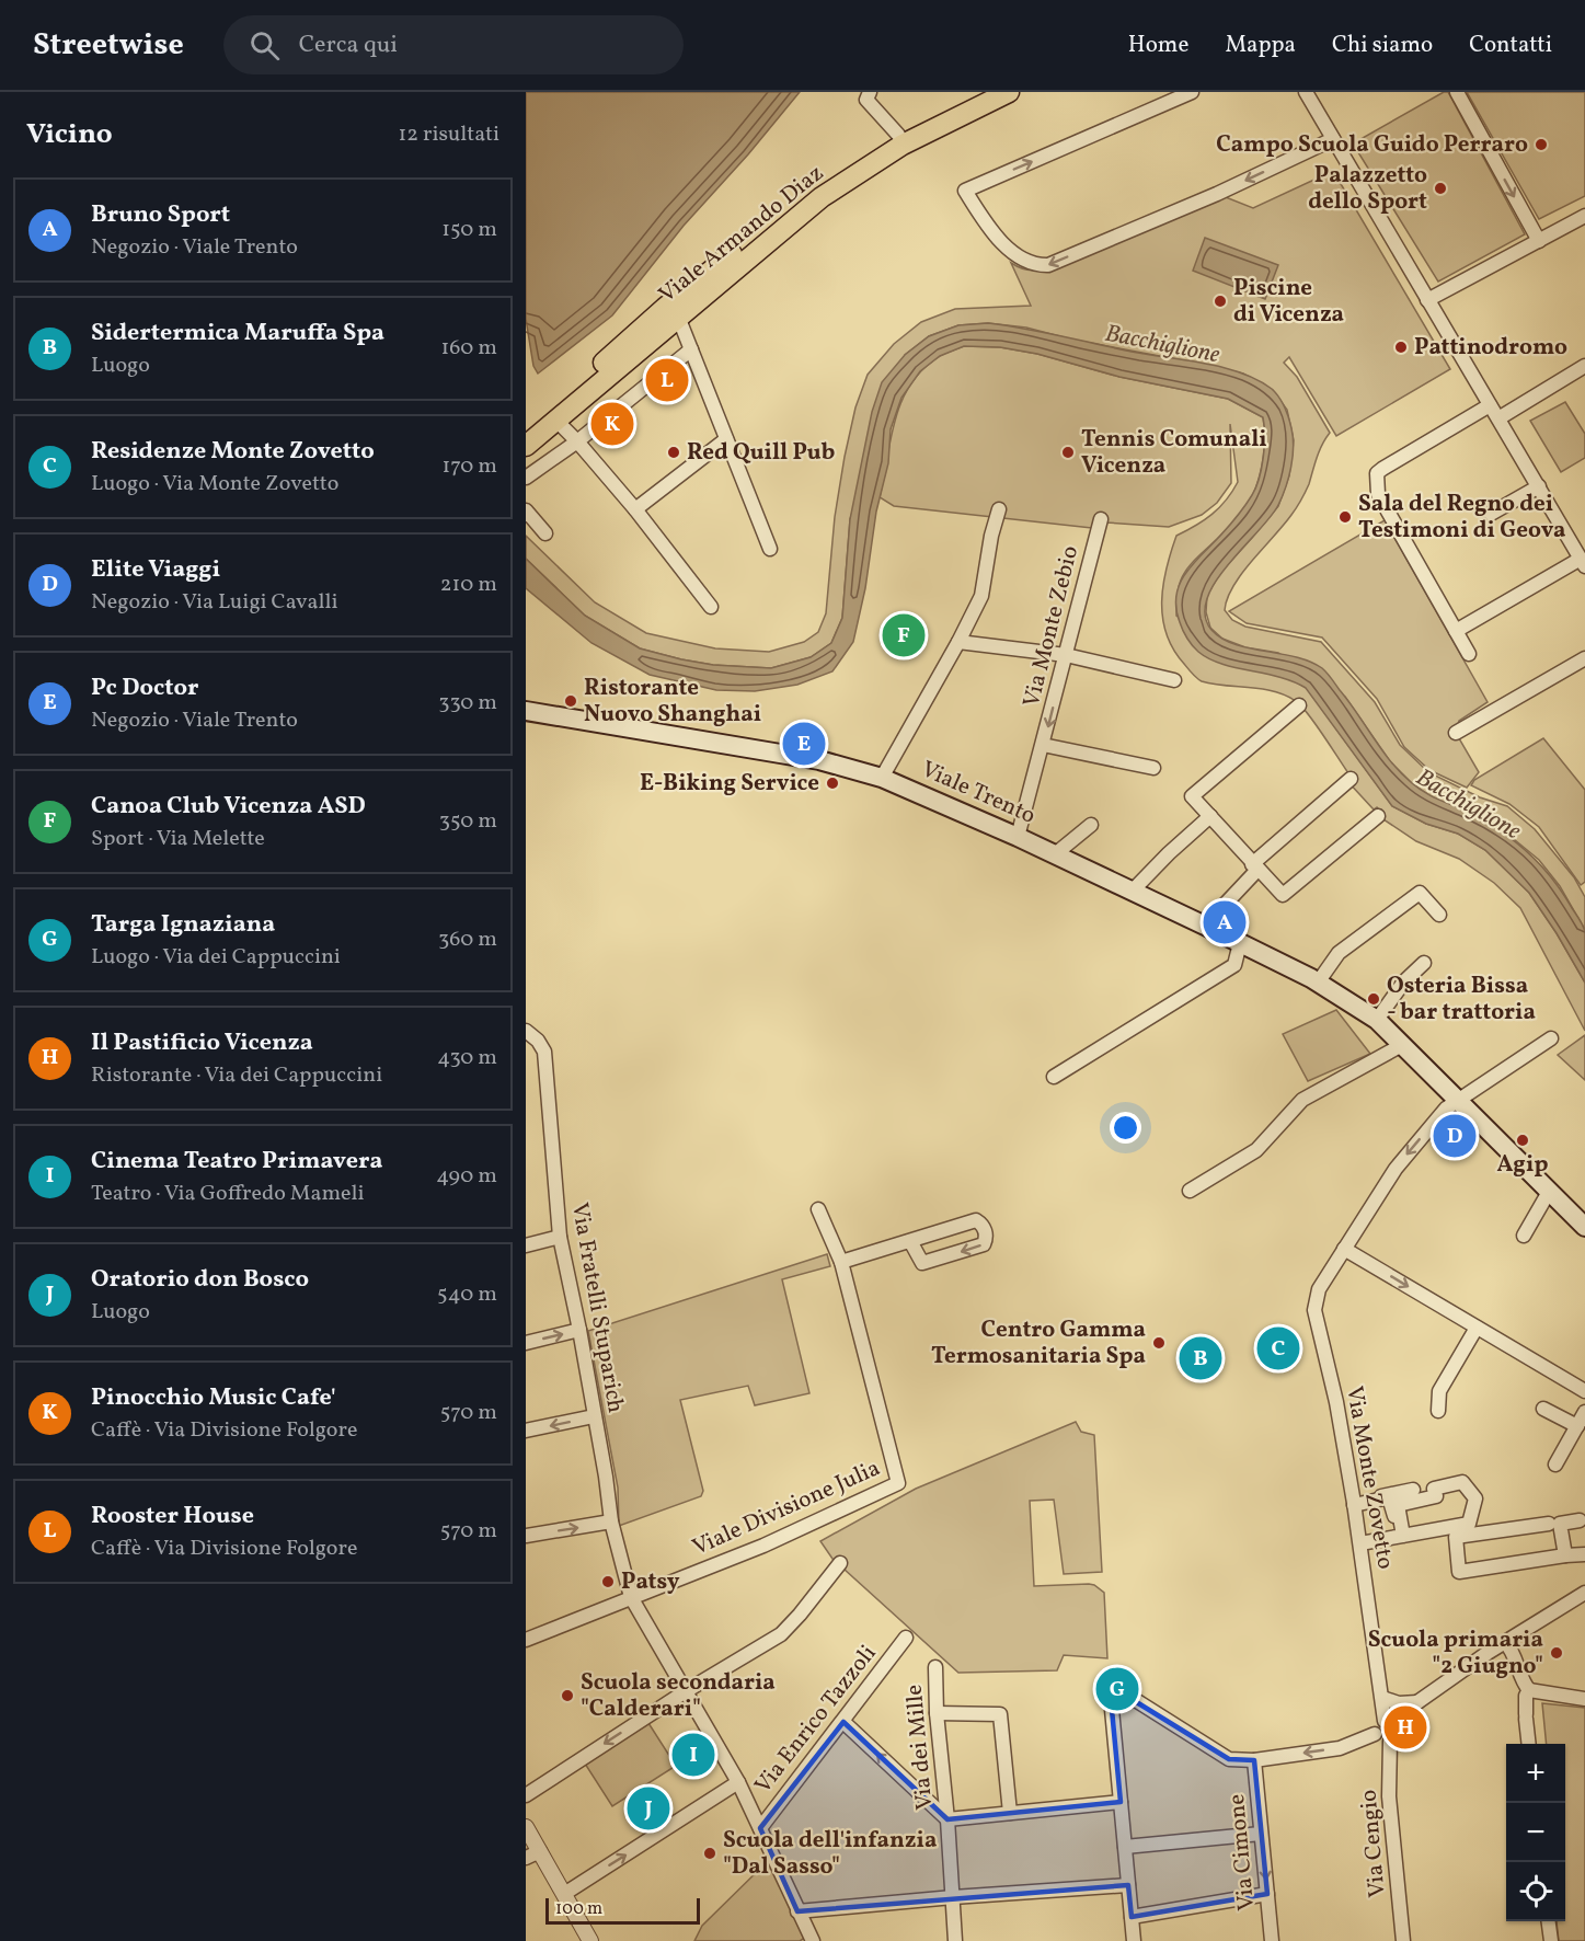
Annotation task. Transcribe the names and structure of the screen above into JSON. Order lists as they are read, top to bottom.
{
  "streets": {
    "main road": ["Viale Armando Diaz", "Viale Trento"],
    "street": [
      "Via Monte Zebio",
      "Via Fratelli Stuparich",
      "Via Monte Zovetto",
      "Viale Divisione Julia",
      "Via Enrico Tazzoli",
      "Via dei Mille",
      "Via Cengio",
      "Via Cimone"
    ]
  },
  "crossings": [
    ["Via Monte Zebio", "Viale Trento"],
    ["Viale Trento", "Via Monte Zovetto"],
    ["Via Fratelli Stuparich", "Viale Divisione Julia"],
    ["Via Fratelli Stuparich", "Via Enrico Tazzoli"],
    ["Via Monte Zovetto", "Via Cengio"]
  ],
  "water": ["Bacchiglione"],
  "places": [
    "Campo Scuola Guido Perraro",
    "Palazzetto dello Sport",
    "Piscine di Vicenza",
    "Pattinodromo",
    "Red Quill Pub",
    "Tennis Comunali Vicenza",
    "Sala del Regno dei Testimoni di Geova",
    "Ristorante Nuovo Shanghai",
    "E-Biking Service",
    "Osteria Bissa - bar trattoria",
    "Agip",
    "Centro Gamma Termosanitaria Spa",
    "Patsy",
    "Scuola primaria \"2 Giugno\"",
    "Scuola secondaria \"Calderari\"",
    "Scuola dell'infanzia \"Dal Sasso\""
  ],
  "scale_bar": "100 m",
  "page": {
    "header": "Streetwise",
    "search": "Cerca qui",
    "nav": [
      "Home",
      "Mappa",
      "Chi siamo",
      "Contatti"
    ],
    "heading": ["Vicino", "12 risultati"],
    "list": [
      {
        "mark": "A",
        "name": "Bruno Sport",
        "note": "Negozio · Viale Trento",
        "value": "150 m"
      },
      {
        "mark": "B",
        "name": "Sidertermica Maruffa Spa",
        "note": "Luogo",
        "value": "160 m"
      },
      {
        "mark": "C",
        "name": "Residenze Monte Zovetto",
        "note": "Luogo · Via Monte Zovetto",
        "value": "170 m"
      },
      {
        "mark": "D",
        "name": "Elite Viaggi",
        "note": "Negozio · Via Luigi Cavalli",
        "value": "210 m"
      },
      {
        "mark": "E",
        "name": "Pc Doctor",
        "note": "Negozio · Viale Trento",
        "value": "330 m"
      },
      {
        "mark": "F",
        "name": "Canoa Club Vicenza ASD",
        "note": "Sport · Via Melette",
        "value": "350 m"
      },
      {
        "mark": "G",
        "name": "Targa Ignaziana",
        "note": "Luogo · Via dei Cappuccini",
        "value": "360 m"
      },
      {
        "mark": "H",
        "name": "Il Pastificio Vicenza",
        "note": "Ristorante · Via dei Cappuccini",
        "value": "430 m"
      },
      {
        "mark": "I",
        "name": "Cinema Teatro Primavera",
        "note": "Teatro · Via Goffredo Mameli",
        "value": "490 m"
      },
      {
        "mark": "J",
        "name": "Oratorio don Bosco",
        "note": "Luogo",
        "value": "540 m"
      },
      {
        "mark": "K",
        "name": "Pinocchio Music Cafe'",
        "note": "Caffè · Via Divisione Folgore",
        "value": "570 m"
      },
      {
        "mark": "L",
        "name": "Rooster House",
        "note": "Caffè · Via Divisione Folgore",
        "value": "570 m"
      }
    ],
    "pins": [
      "L",
      "K",
      "F",
      "E",
      "A",
      "D",
      "C",
      "B",
      "G",
      "H",
      "I",
      "J"
    ],
    "map_buttons": ["+", "−"],
    "scale": "100 m"
  }
}
